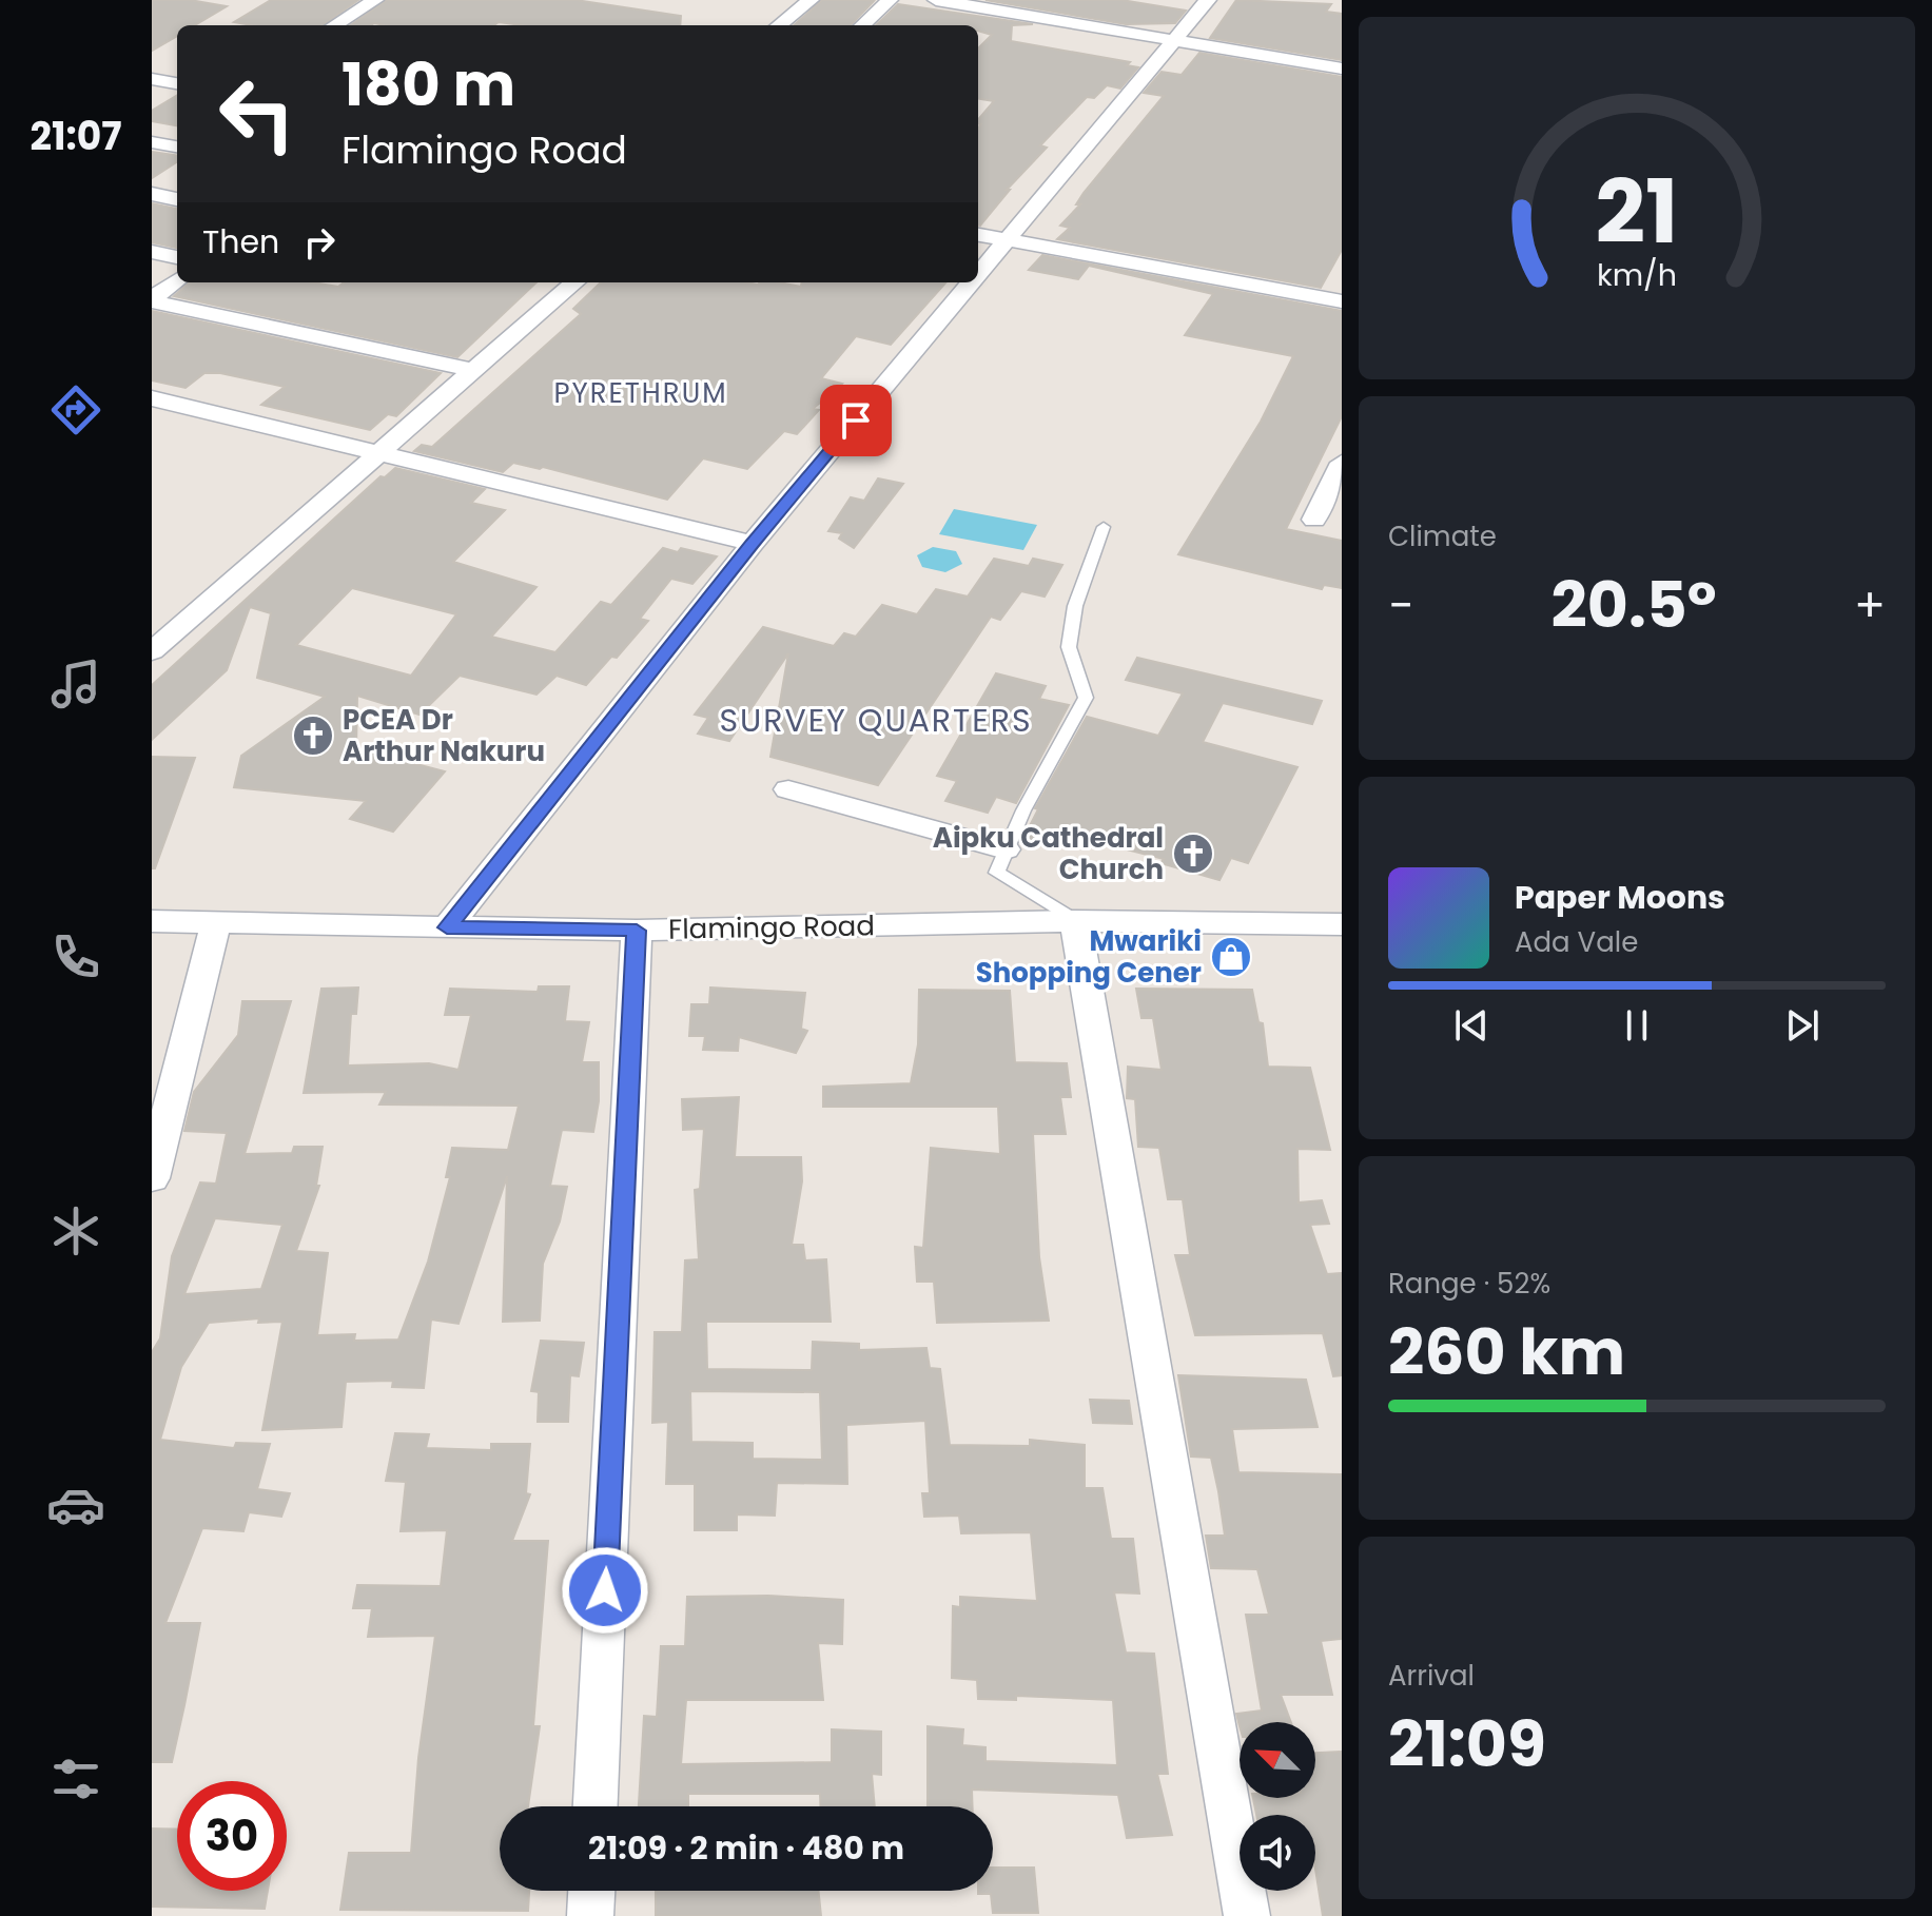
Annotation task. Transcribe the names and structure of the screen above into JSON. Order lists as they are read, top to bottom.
{
  "streets": {
    "street": ["Flamingo Road"]
  },
  "districts": ["PYRETHRUM", "SURVEY QUARTERS"],
  "places": {
    "church": ["PCEA Dr Arthur Nakuru", "Aipku Cathedral Church"],
    "shop": ["Mwariki Shopping Cener"]
  },
  "north": "top left",
  "page": {
    "tabs": "21:07",
    "turn": ["180 m", "Flamingo Road"],
    "then": "Then",
    "tile": [
      "Climate",
      ["Range · 52%", "260 km"],
      ["Arrival", "21:09"]
    ],
    "heat": ["−", "20.5°", "+"],
    "song": ["Paper Moons", "Ada Vale"],
    "limit": "30",
    "trip": "21:09 · 2 min · 480 m",
    "gauge": ["21", "km/h"]
  }
}
